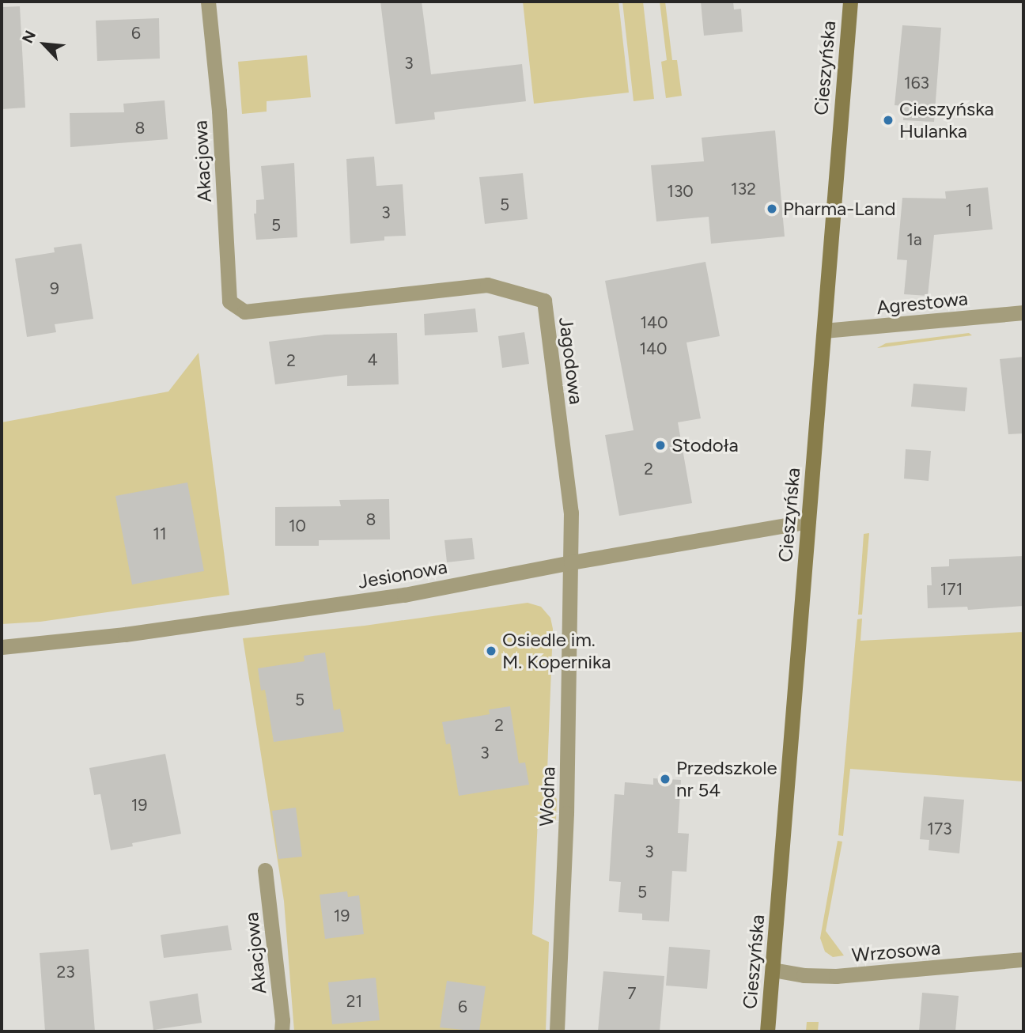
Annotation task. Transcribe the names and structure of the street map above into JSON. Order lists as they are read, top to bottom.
{
  "streets": {
    "main road": ["Cieszyńska"],
    "street": [
      "Akacjowa",
      "Agrestowa",
      "Jagodowa",
      "Jesionowa",
      "Wodna",
      "Wrzosowa"
    ]
  },
  "crossings": [
    ["Cieszyńska", "Agrestowa"],
    ["Cieszyńska", "Jesionowa"],
    ["Cieszyńska", "Wrzosowa"],
    ["Akacjowa", "Jagodowa"],
    ["Jagodowa", "Jesionowa"],
    ["Jagodowa", "Wodna"],
    ["Jesionowa", "Wodna"]
  ],
  "places": [
    "Cieszyńska Hulanka",
    "Pharma-Land",
    "Stodoła",
    "Osiedle im. M. Kopernika",
    "Przedszkole nr 54"
  ],
  "house_numbers": [
    "6",
    "3",
    "163",
    "8",
    "132",
    "130",
    "5",
    "1",
    "3",
    "5",
    "1a",
    "9",
    "140",
    "140",
    "4",
    "2",
    "2",
    "8",
    "10",
    "11",
    "171",
    "5",
    "2",
    "3",
    "19",
    "173",
    "3",
    "5",
    "19",
    "23",
    "7",
    "21",
    "6"
  ],
  "north": "top left"
}
